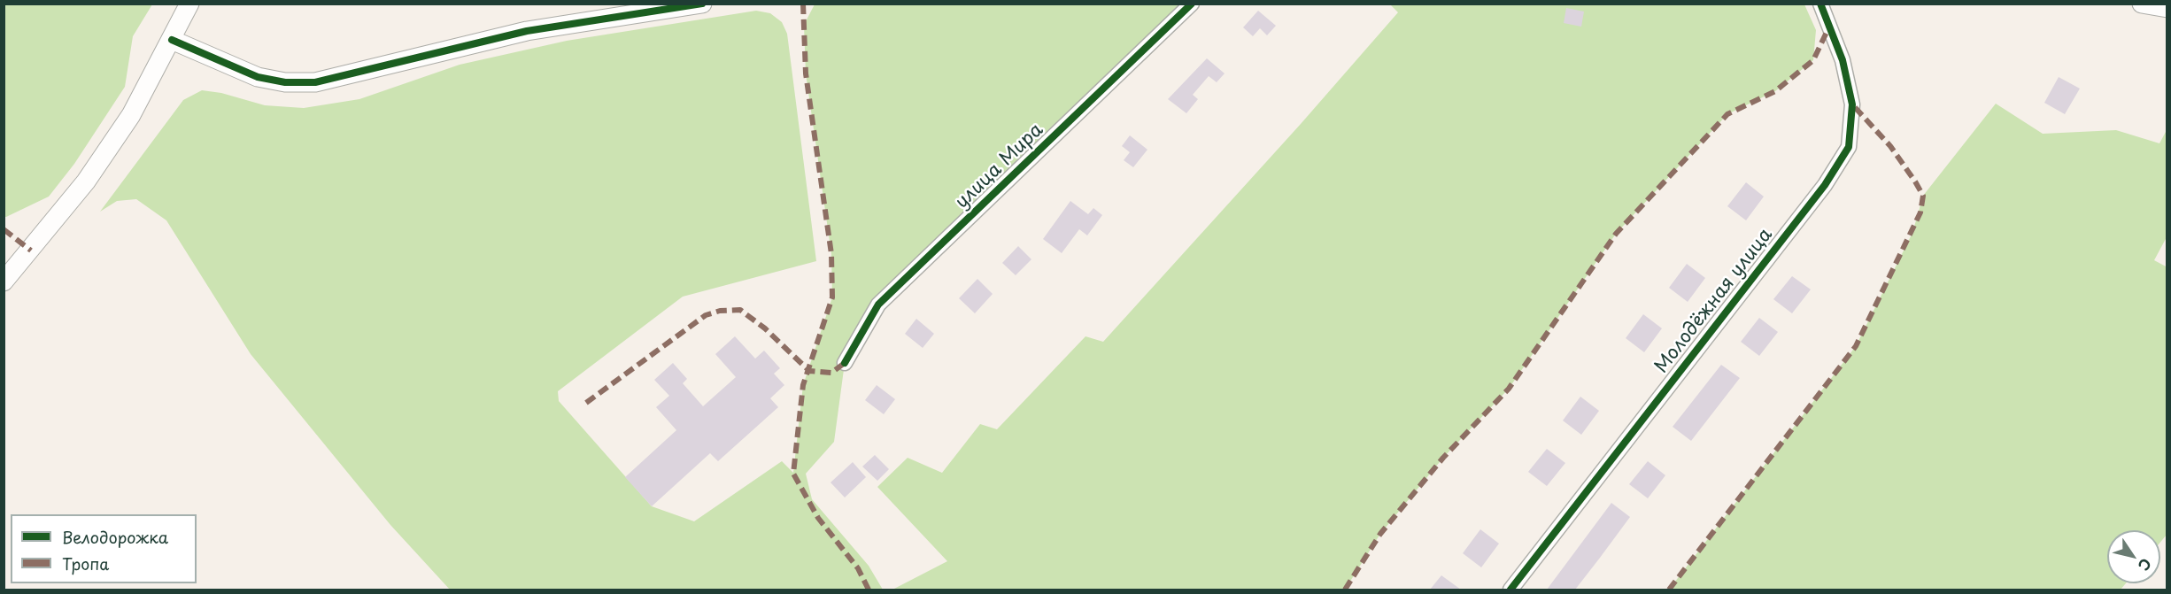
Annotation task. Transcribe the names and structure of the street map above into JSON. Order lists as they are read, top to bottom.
{
  "streets": {
    "street": ["улица Мира", "Молодёжная улица"]
  },
  "legend": ["Велодорожка", "Тропа"],
  "north": "bottom right"
}
